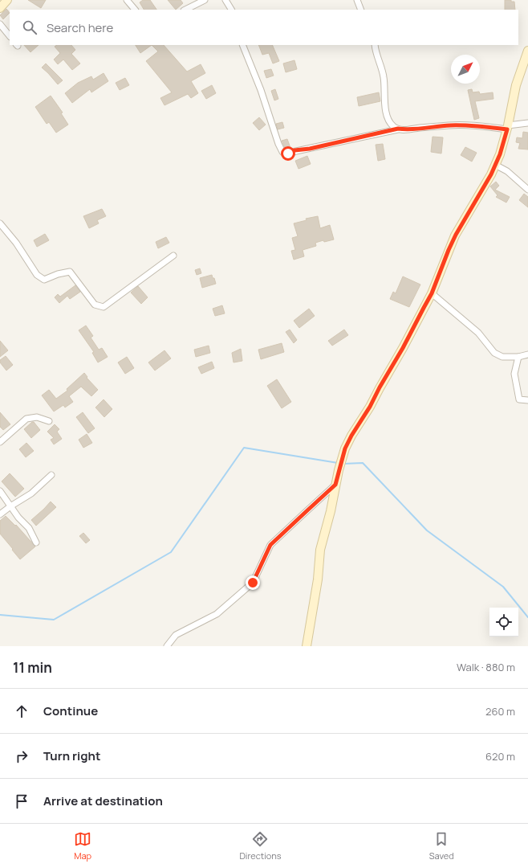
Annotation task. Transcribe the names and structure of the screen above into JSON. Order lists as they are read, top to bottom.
{
  "north": "top right",
  "page": {
    "search": "Search here",
    "heading": ["11 min", "Walk · 880 m"],
    "list": [
      ["Continue", "260 m"],
      ["Turn right", "620 m"],
      "Arrive at destination"
    ],
    "nav": ["Map", "Directions", "Saved"]
  }
}
